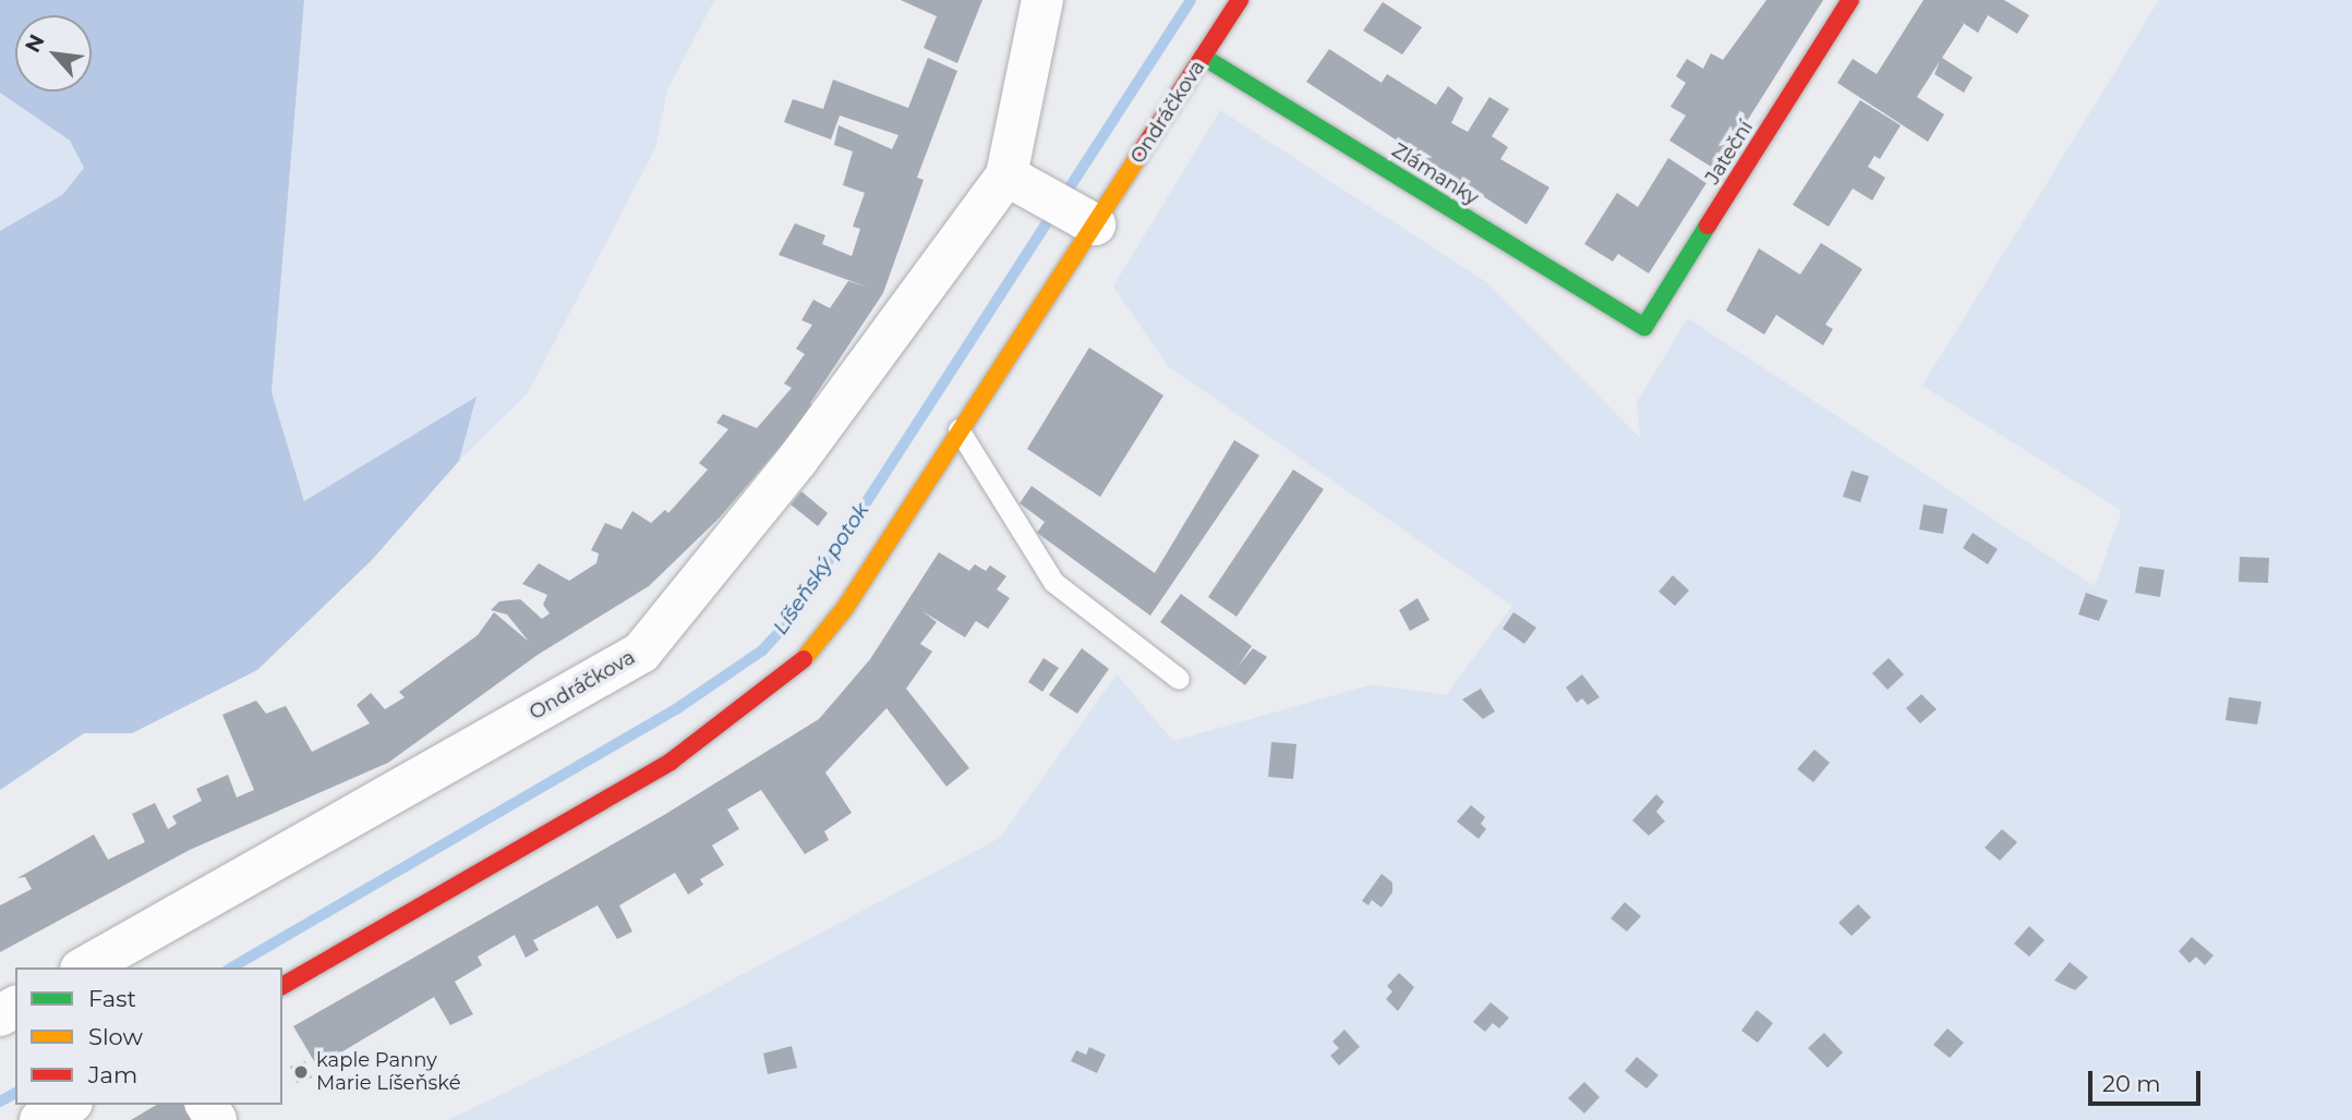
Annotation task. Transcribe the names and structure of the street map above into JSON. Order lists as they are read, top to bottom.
{
  "streets": {
    "street": ["Ondráčkova", "Jateční", "Zlámanky"]
  },
  "crossings": [
    ["Ondráčkova", "Zlámanky"],
    ["Jateční", "Zlámanky"]
  ],
  "water": ["Líšeňský potok"],
  "places": ["kaple Panny Marie Líšeňské"],
  "legend": ["Fast", "Slow", "Jam"],
  "scale_bar": "20 m",
  "north": "top left"
}
